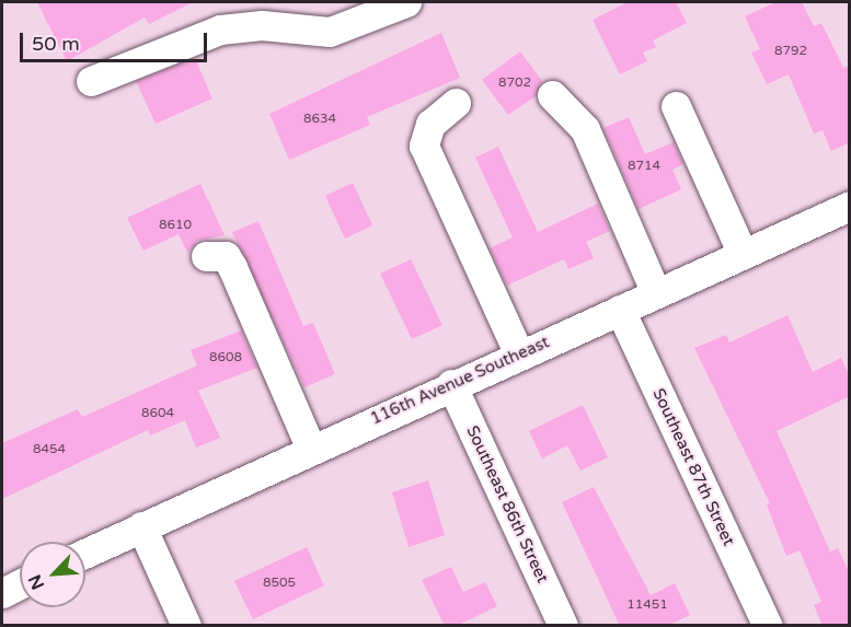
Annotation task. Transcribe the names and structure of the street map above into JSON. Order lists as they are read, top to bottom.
{
  "streets": {
    "street": ["116th Avenue Southeast", "Southeast 87th Street", "Southeast 86th Street"]
  },
  "crossings": [
    ["116th Avenue Southeast", "Southeast 87th Street"],
    ["116th Avenue Southeast", "Southeast 86th Street"]
  ],
  "house_numbers": [
    "8792",
    "8702",
    "8634",
    "8714",
    "8610",
    "8608",
    "8604",
    "8454",
    "8505",
    "11451"
  ],
  "scale_bar": "50 m",
  "north": "bottom left"
}
